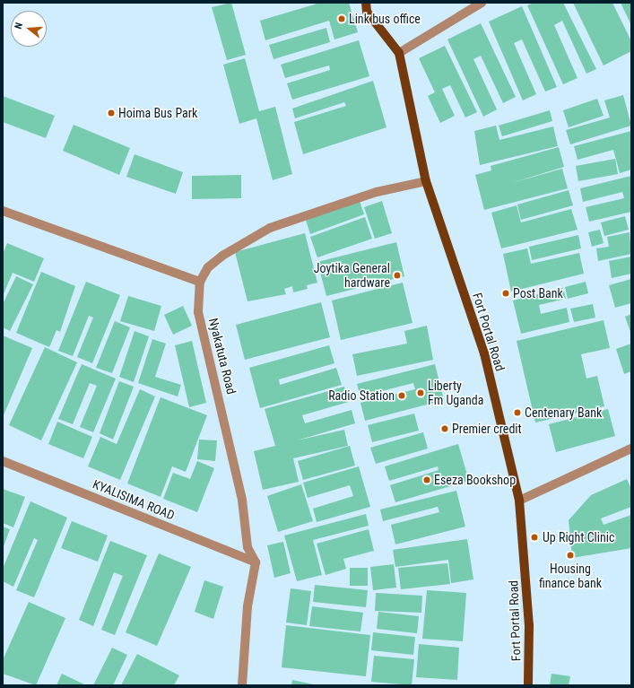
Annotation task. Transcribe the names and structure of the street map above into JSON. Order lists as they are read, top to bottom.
{
  "streets": {
    "main road": ["Fort Portal Road"],
    "street": ["Nyakatuta Road", "KYALISIMA ROAD"]
  },
  "crossings": [
    ["Fort Portal Road", "Nyakatuta Road"],
    ["Nyakatuta Road", "KYALISIMA ROAD"]
  ],
  "places": [
    "Link bus office",
    "Hoima Bus Park",
    "Joytika General hardware",
    "Post Bank",
    "Liberty Fm Uganda",
    "Radio Station",
    "Centenary Bank",
    "Premier credit",
    "Eseza Bookshop",
    "Up Right Clinic",
    "Housing finance bank"
  ],
  "north": "left"
}
